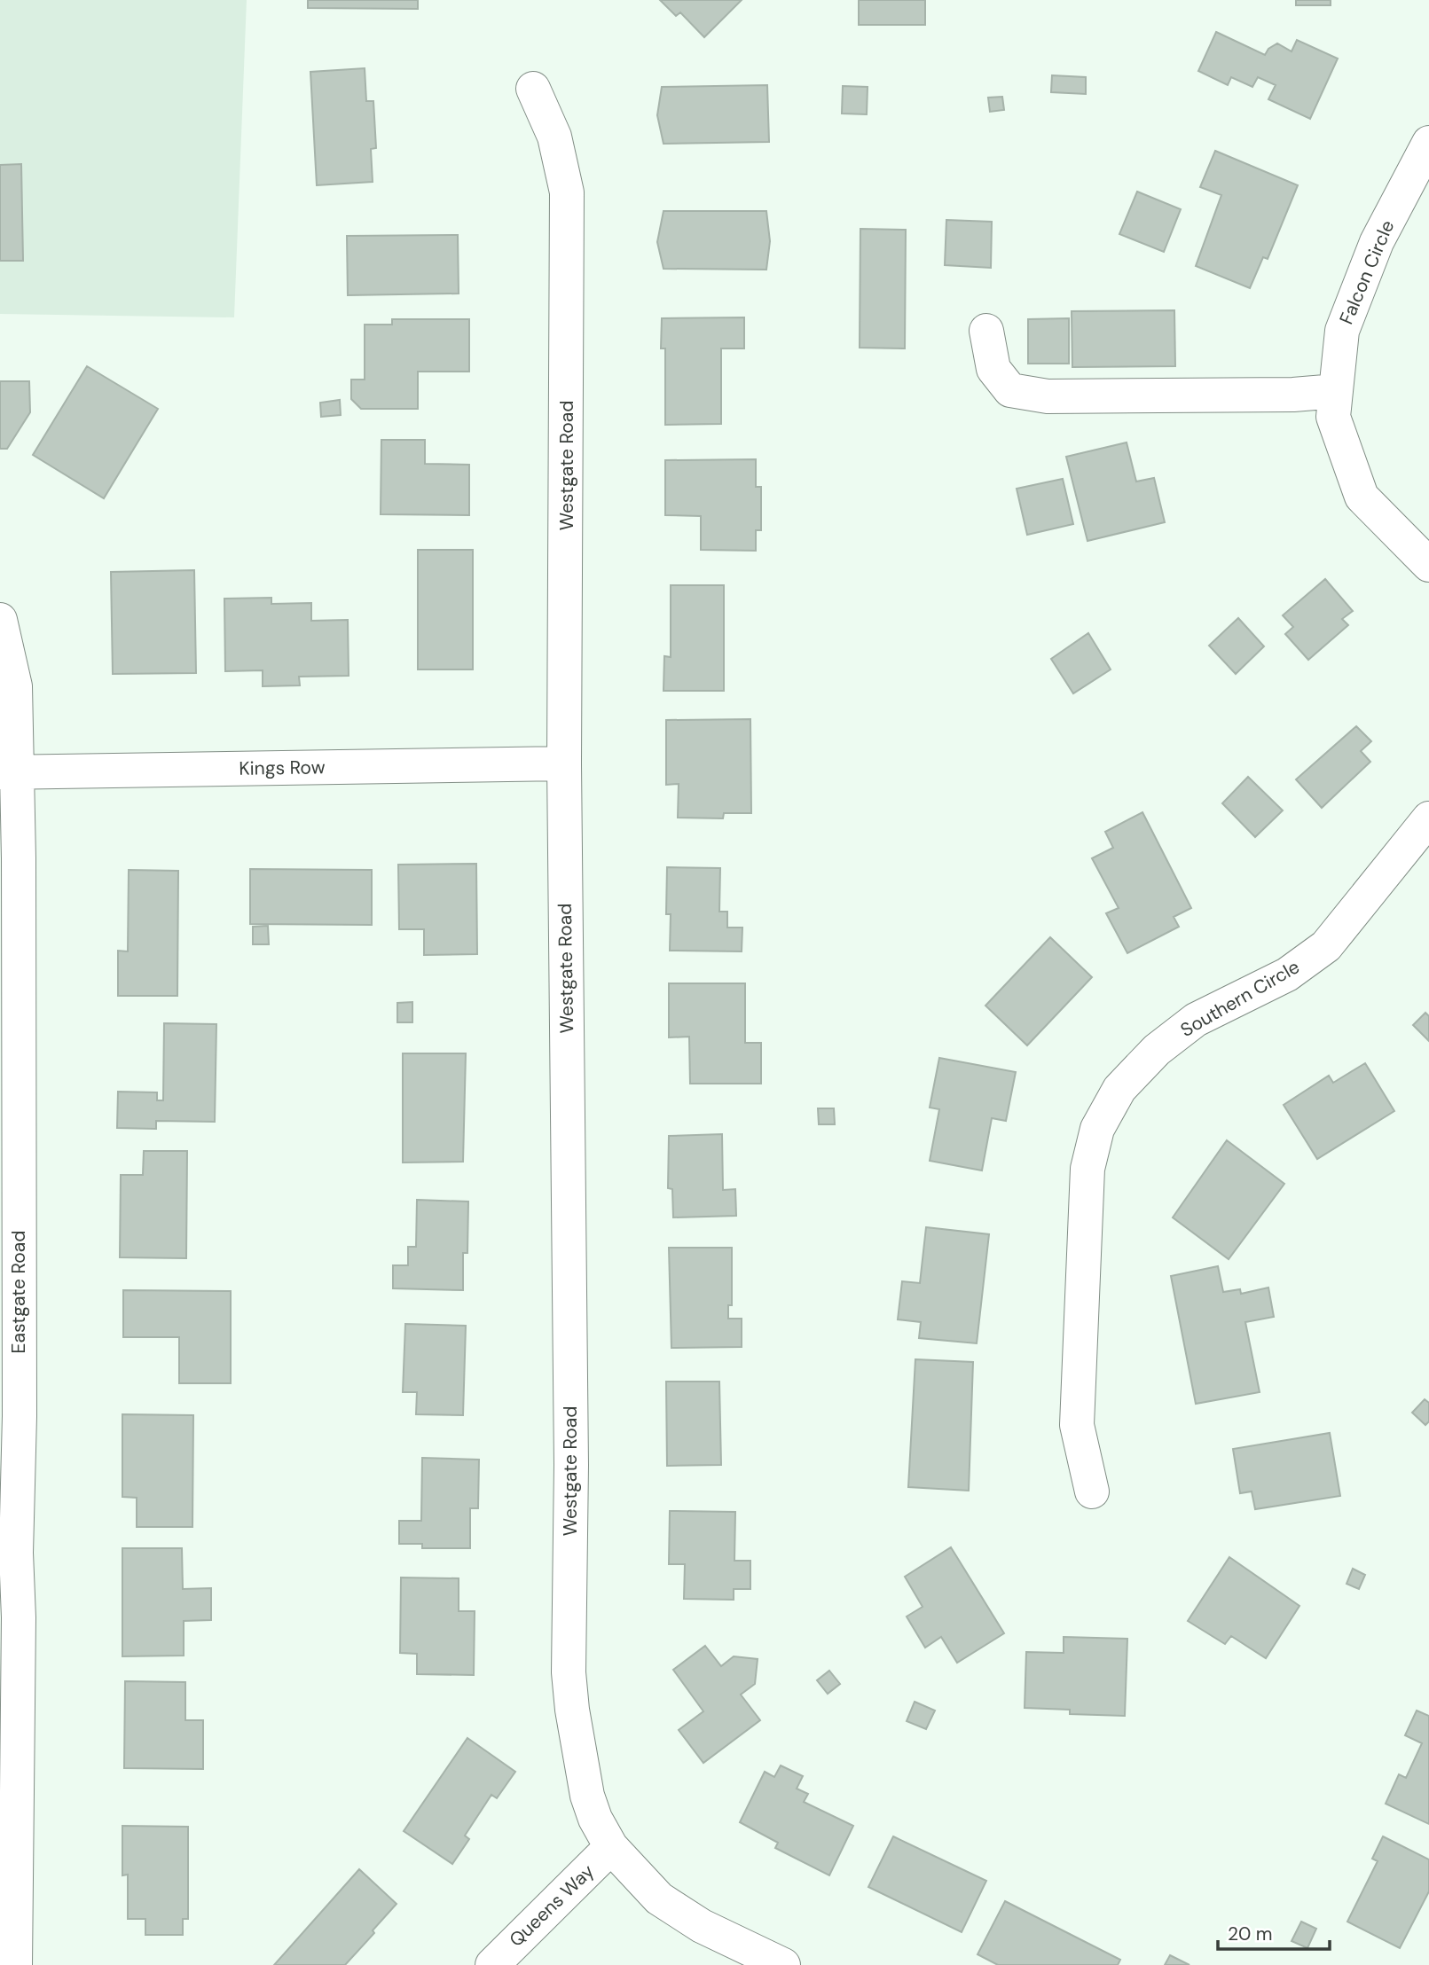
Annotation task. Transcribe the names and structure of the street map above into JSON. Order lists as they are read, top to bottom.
{
  "streets": {
    "street": [
      "Falcon Circle",
      "Westgate Road",
      "Kings Row",
      "Southern Circle",
      "Eastgate Road",
      "Queens Way"
    ]
  },
  "crossings": [
    ["Westgate Road", "Kings Row"],
    ["Westgate Road", "Queens Way"],
    ["Kings Row", "Eastgate Road"]
  ],
  "scale_bar": "20 m"
}
